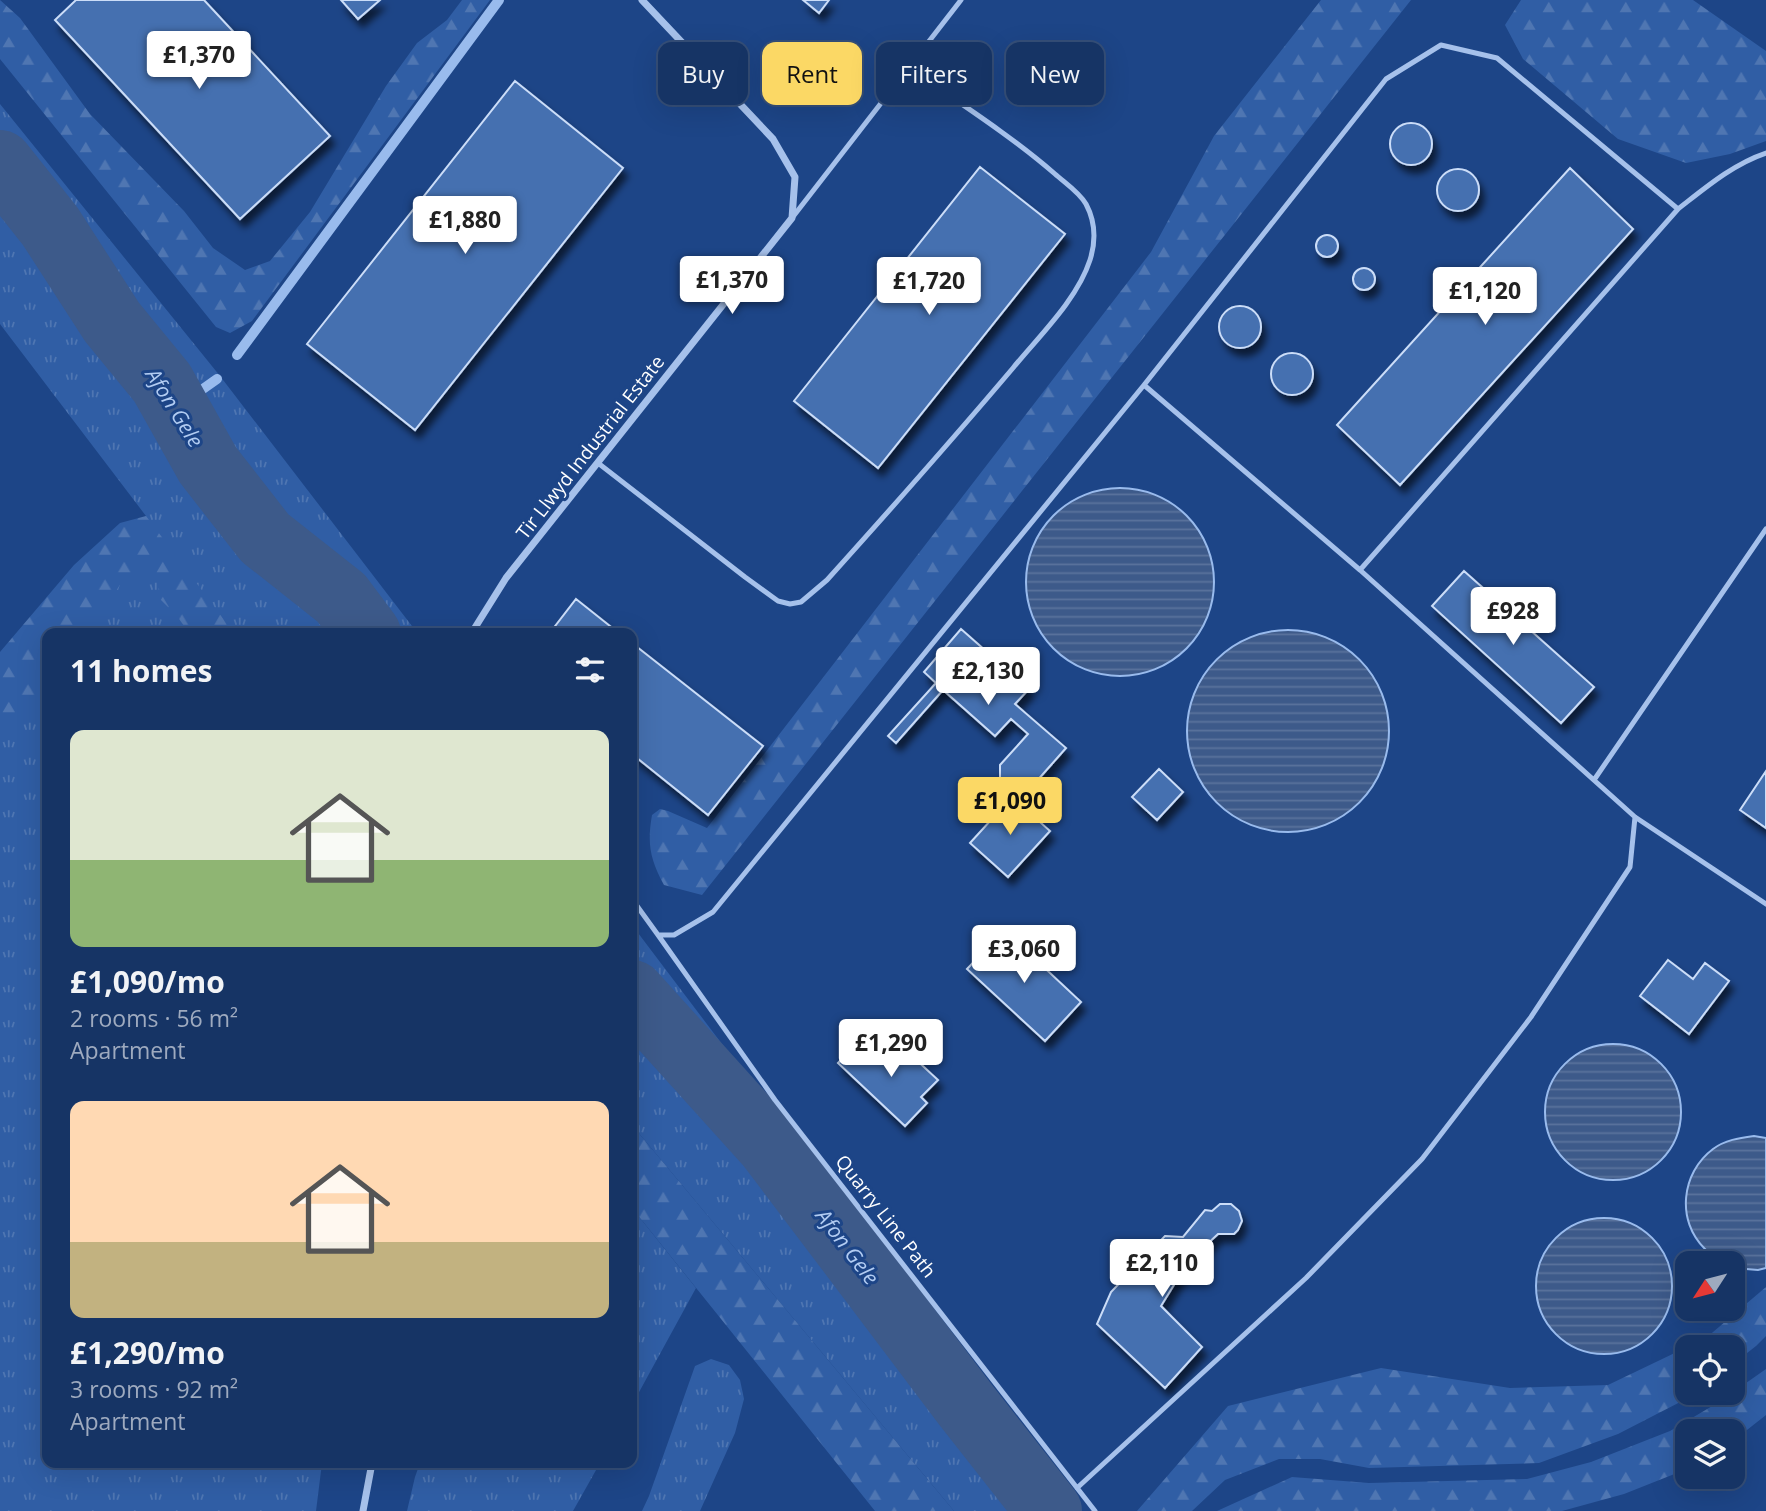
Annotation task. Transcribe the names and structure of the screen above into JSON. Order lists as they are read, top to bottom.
{
  "streets": {
    "street": ["Tir Llwyd Industrial Estate"],
    "lane": ["Quarry Line Path"]
  },
  "water": ["Afon Gele"],
  "north": "bottom left",
  "page": {
    "price": [
      "£1,370",
      "£1,880",
      "£1,370",
      "£1,720",
      "£1,120",
      "£928",
      "£2,130",
      "£1,090",
      "£3,060",
      "£1,290",
      "£2,110"
    ],
    "chip": [
      "Buy",
      "Rent",
      "Filters",
      "New"
    ],
    "heading": "11 homes",
    "list": [
      {
        "name": "£1,090/mo",
        "note": "2 rooms · 56 m² · Apartment"
      },
      {
        "name": "£1,290/mo",
        "note": "3 rooms · 92 m² · Apartment"
      }
    ]
  }
}
